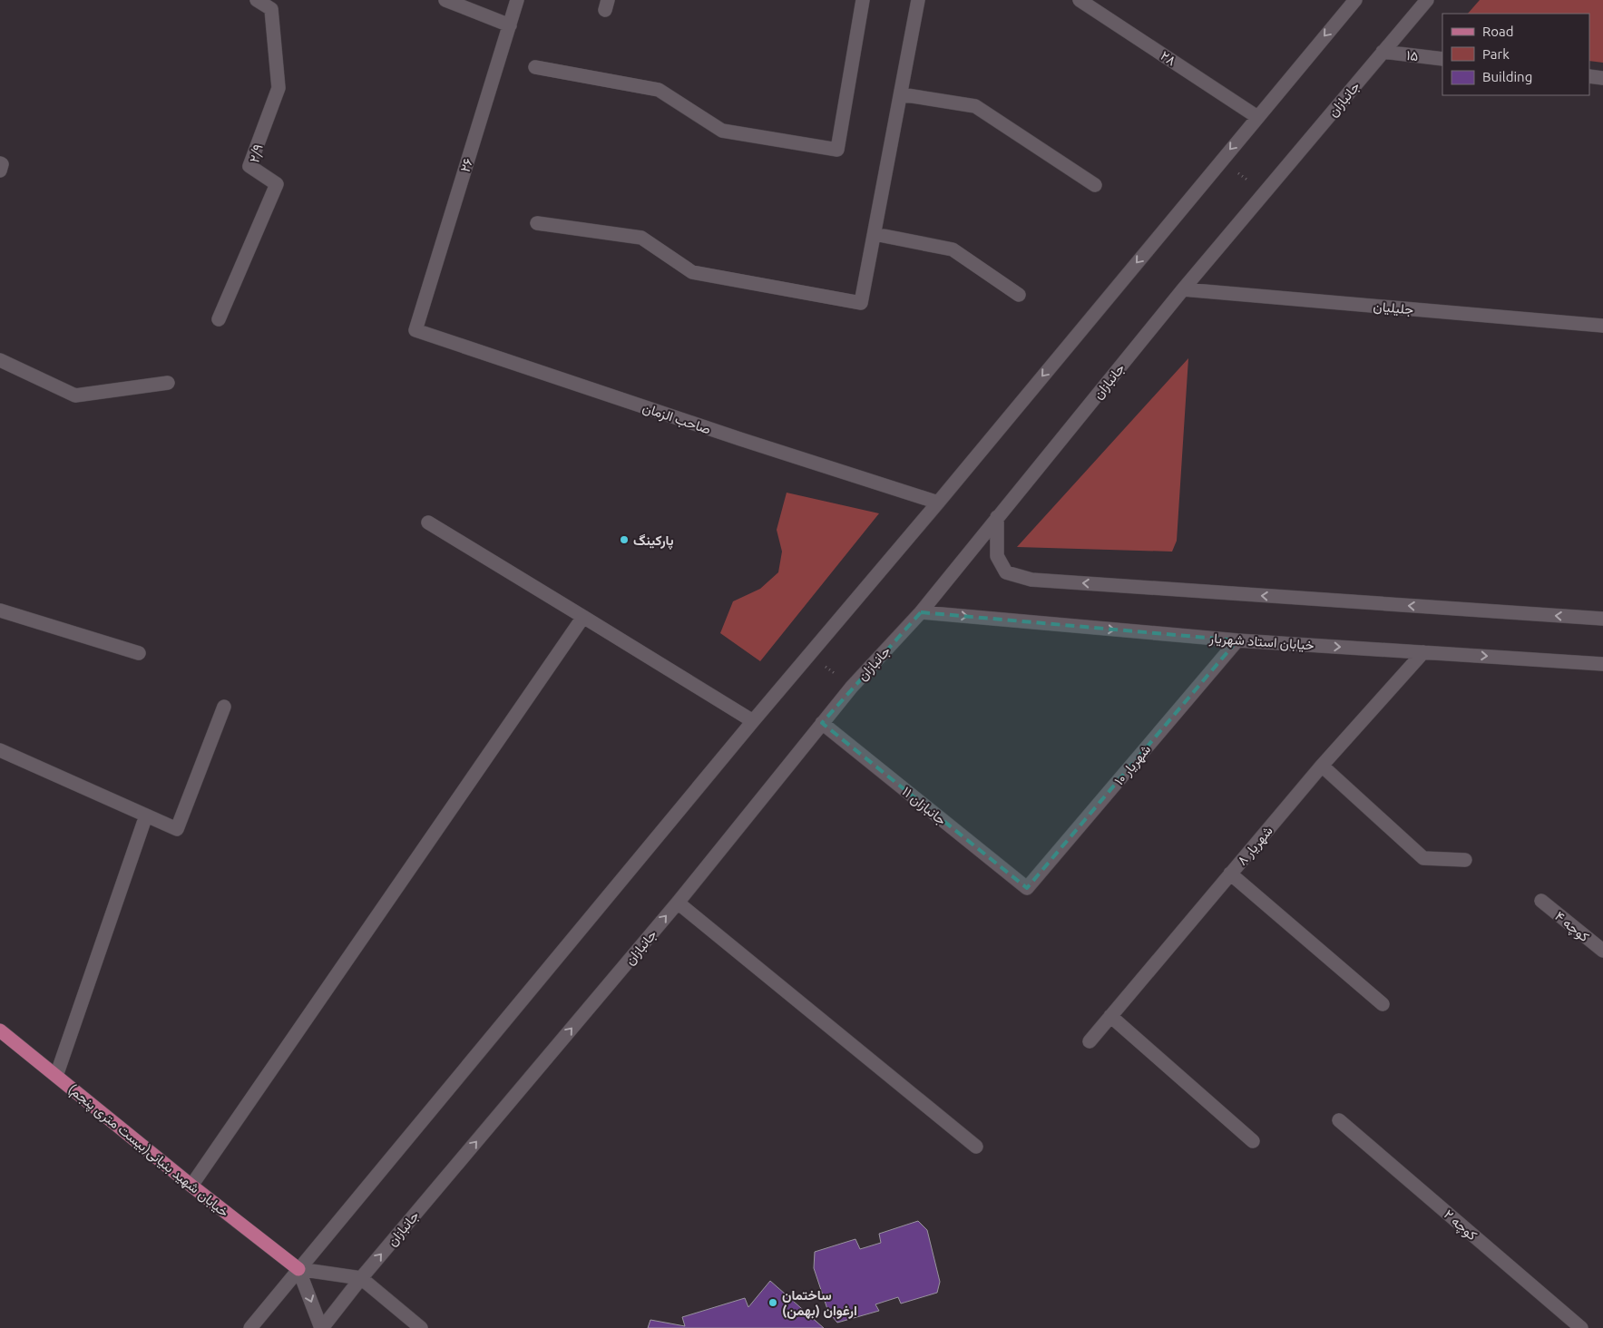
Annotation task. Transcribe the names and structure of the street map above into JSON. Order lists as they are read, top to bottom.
{
  "streets": {
    "main road": ["خیابان شهید بنیانی(بیست متری پنجم)"],
    "street": [
      "۱۵",
      "۲۸",
      "جانبازان",
      "۲/۹",
      "۲۶",
      "جلیلیان",
      "صاحب الزمان",
      "خیابان استاد شهریار",
      "شهریار ۱۰",
      "۱۱ جانبازان",
      "شهریار ۸",
      "کوچه ۴",
      "کوچه ۲"
    ]
  },
  "crossings": [
    ["۱۵", "جانبازان"],
    ["جانبازان", "جلیلیان"],
    ["جانبازان", "خیابان استاد شهریار"],
    ["جانبازان", "۱۱ جانبازان"],
    ["۲۶", "صاحب الزمان"],
    ["خیابان استاد شهریار", "شهریار ۱۰"],
    ["خیابان استاد شهریار", "شهریار ۸"],
    ["شهریار ۱۰", "۱۱ جانبازان"]
  ],
  "places": ["پارکینگ", "ساختمان ارغوان (بهمن)"],
  "legend": ["Road", "Park", "Building"]
}
